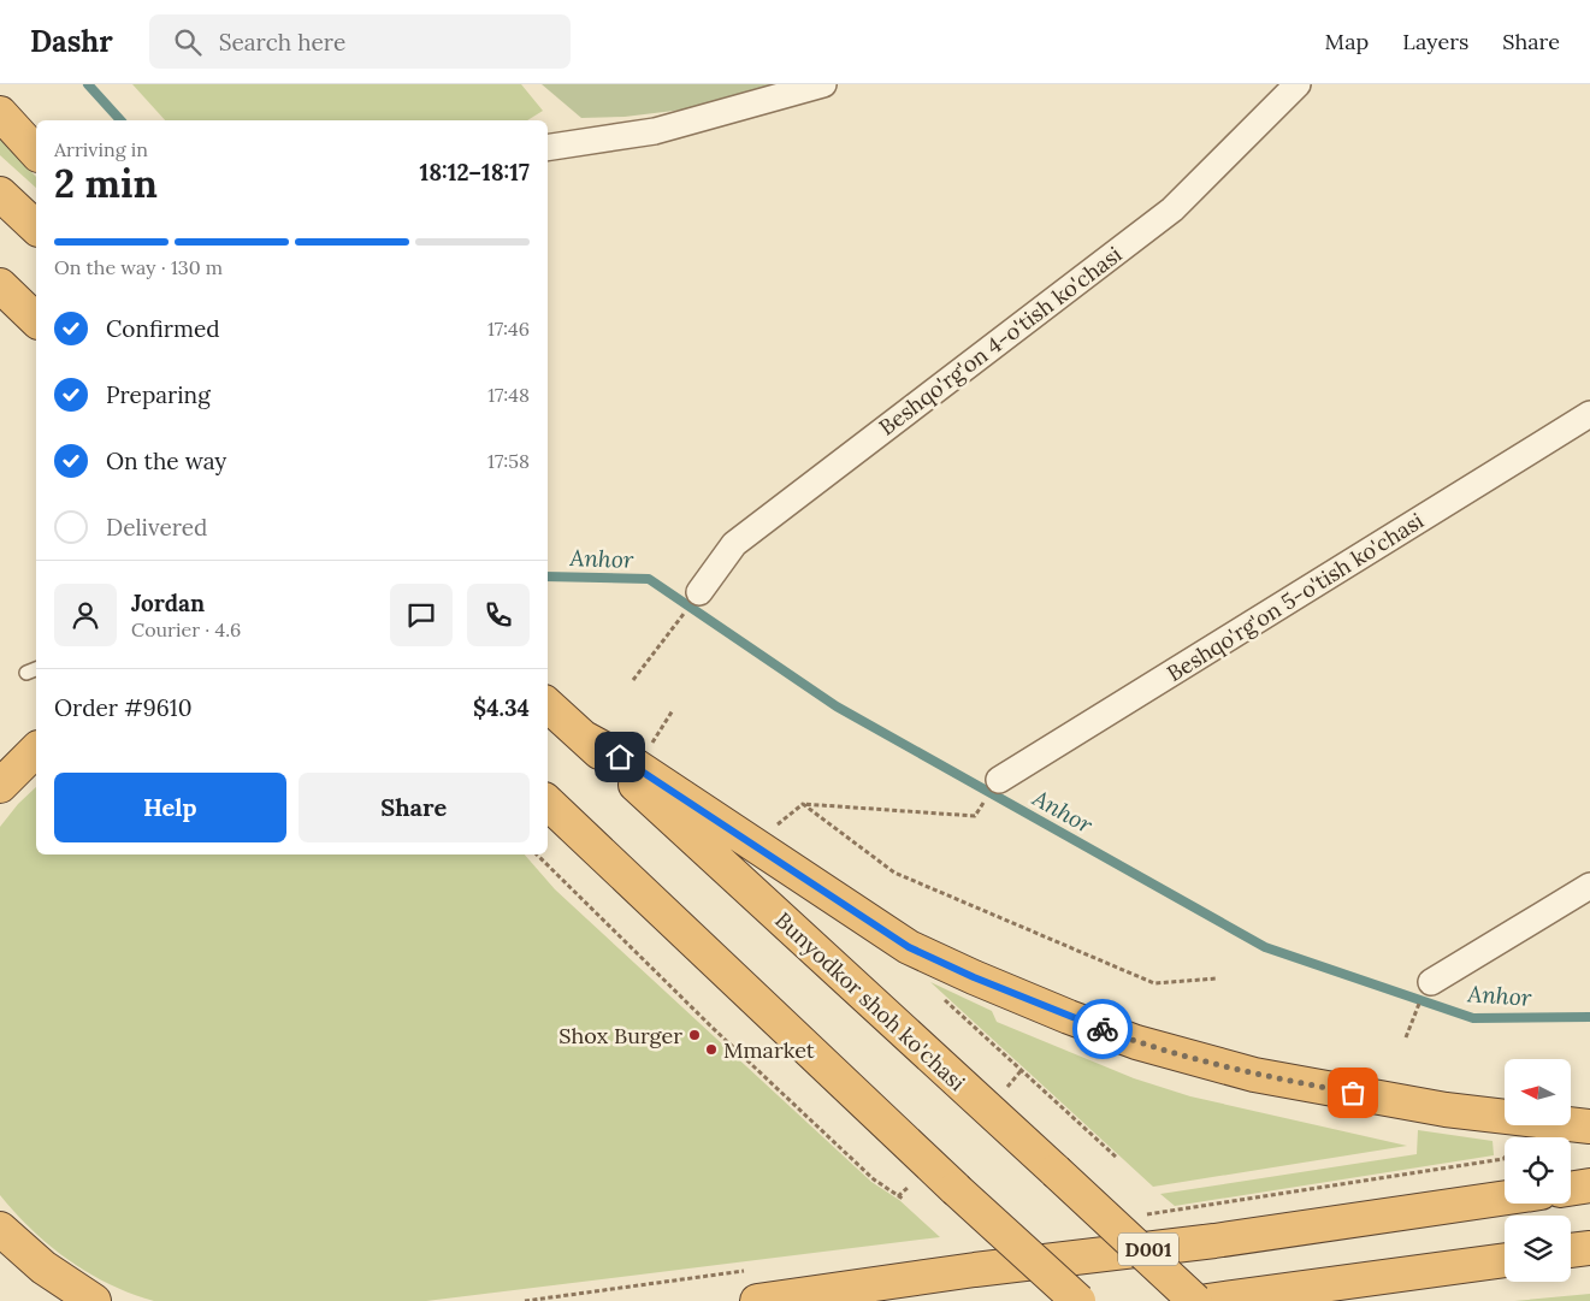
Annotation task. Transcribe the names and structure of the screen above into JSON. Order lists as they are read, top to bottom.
{
  "streets": {
    "highway": ["Bunyodkor shoh ko'chasi", "D001"],
    "street": ["Beshqo'rg'on 4-o'tish ko'chasi", "Beshqo'rg'on 5-o'tish ko'chasi"]
  },
  "water": ["Anhor"],
  "places": ["Shox Burger", "Mmarket"],
  "north": "left",
  "page": {
    "header": "Dashr",
    "search": "Search here",
    "nav": ["Map", "Layers", "Share"],
    "heading": ["2 min", "Arriving in", "18:12–18:17"],
    "panel": [
      "Jordan",
      "Courier · 4.6",
      "Order #9610",
      "$4.34"
    ],
    "bar": "On the way · 130 m",
    "list": [
      ["Confirmed", "17:46"],
      ["Preparing", "17:48"],
      ["On the way", "17:58"],
      "Delivered"
    ],
    "buttons": ["Help", "Share"]
  }
}
